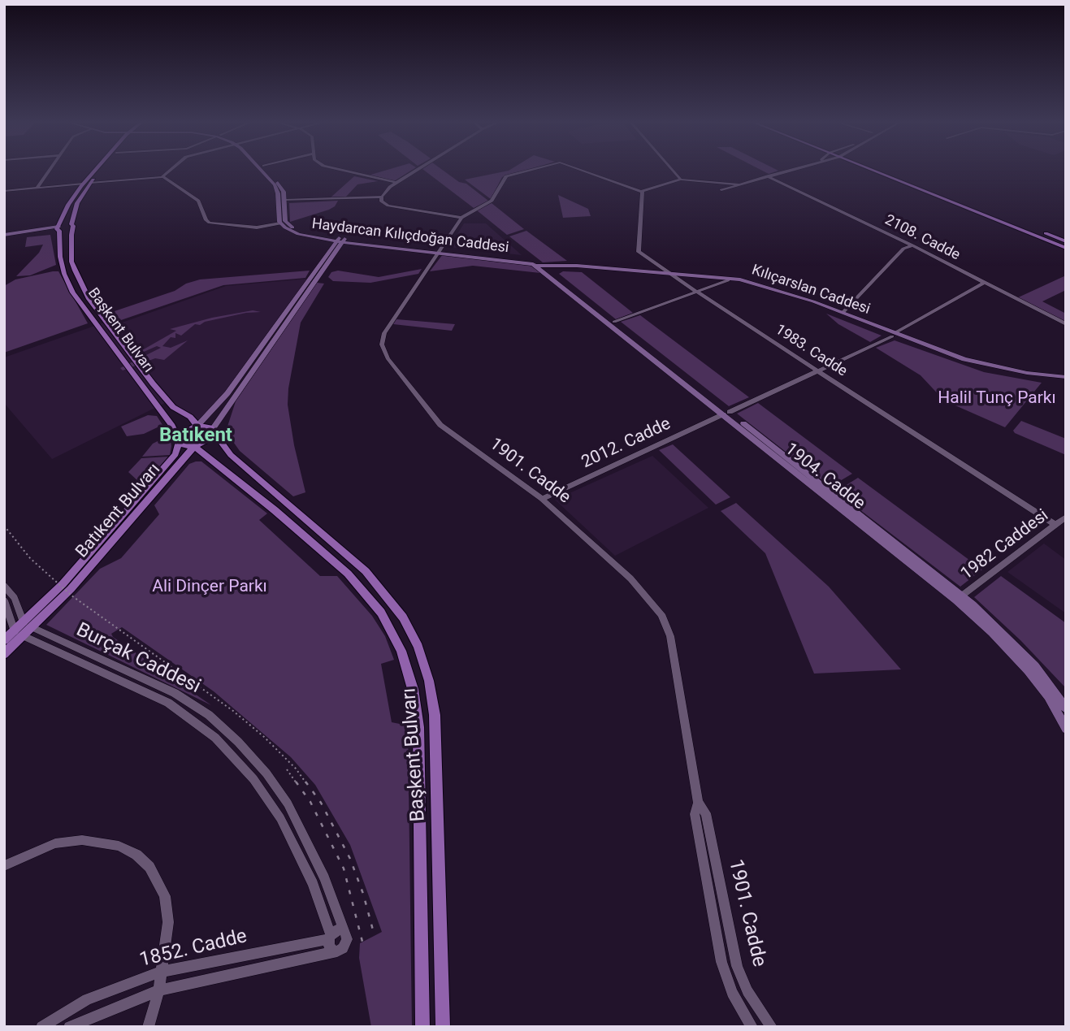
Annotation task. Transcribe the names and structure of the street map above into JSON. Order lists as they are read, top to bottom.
{
  "streets": {
    "main road": [
      "Haydarcan Kılıçdoğan Caddesi",
      "Kılıçarslan Caddesi",
      "Başkent Bulvarı",
      "1904. Cadde",
      "Batıkent Bulvarı"
    ],
    "street": [
      "2108. Cadde",
      "1983. Cadde",
      "2012. Cadde",
      "1901. Cadde",
      "1982 Caddesi",
      "Burçak Caddesi",
      "1852. Cadde"
    ]
  },
  "crossings": [
    ["Haydarcan Kılıçdoğan Caddesi", "Kılıçarslan Caddesi"],
    ["Haydarcan Kılıçdoğan Caddesi", "1901. Cadde"],
    ["Haydarcan Kılıçdoğan Caddesi", "1904. Cadde"],
    ["Haydarcan Kılıçdoğan Caddesi", "Batıkent Bulvarı"],
    ["2108. Cadde", "2012. Cadde"],
    ["Kılıçarslan Caddesi", "1983. Cadde"],
    ["Kılıçarslan Caddesi", "2012. Cadde"],
    ["Kılıçarslan Caddesi", "1904. Cadde"],
    ["Başkent Bulvarı", "Batıkent Bulvarı"],
    ["1983. Cadde", "2012. Cadde"],
    ["1983. Cadde", "1901. Cadde"],
    ["1983. Cadde", "1982 Caddesi"],
    ["2012. Cadde", "1901. Cadde"],
    ["2012. Cadde", "1904. Cadde"],
    ["1904. Cadde", "1982 Caddesi"],
    ["Batıkent Bulvarı", "Burçak Caddesi"],
    ["Burçak Caddesi", "1852. Cadde"]
  ],
  "districts": ["Batıkent"],
  "parks": ["Halil Tunç Parkı", "Ali Dinçer Parkı"]
}
